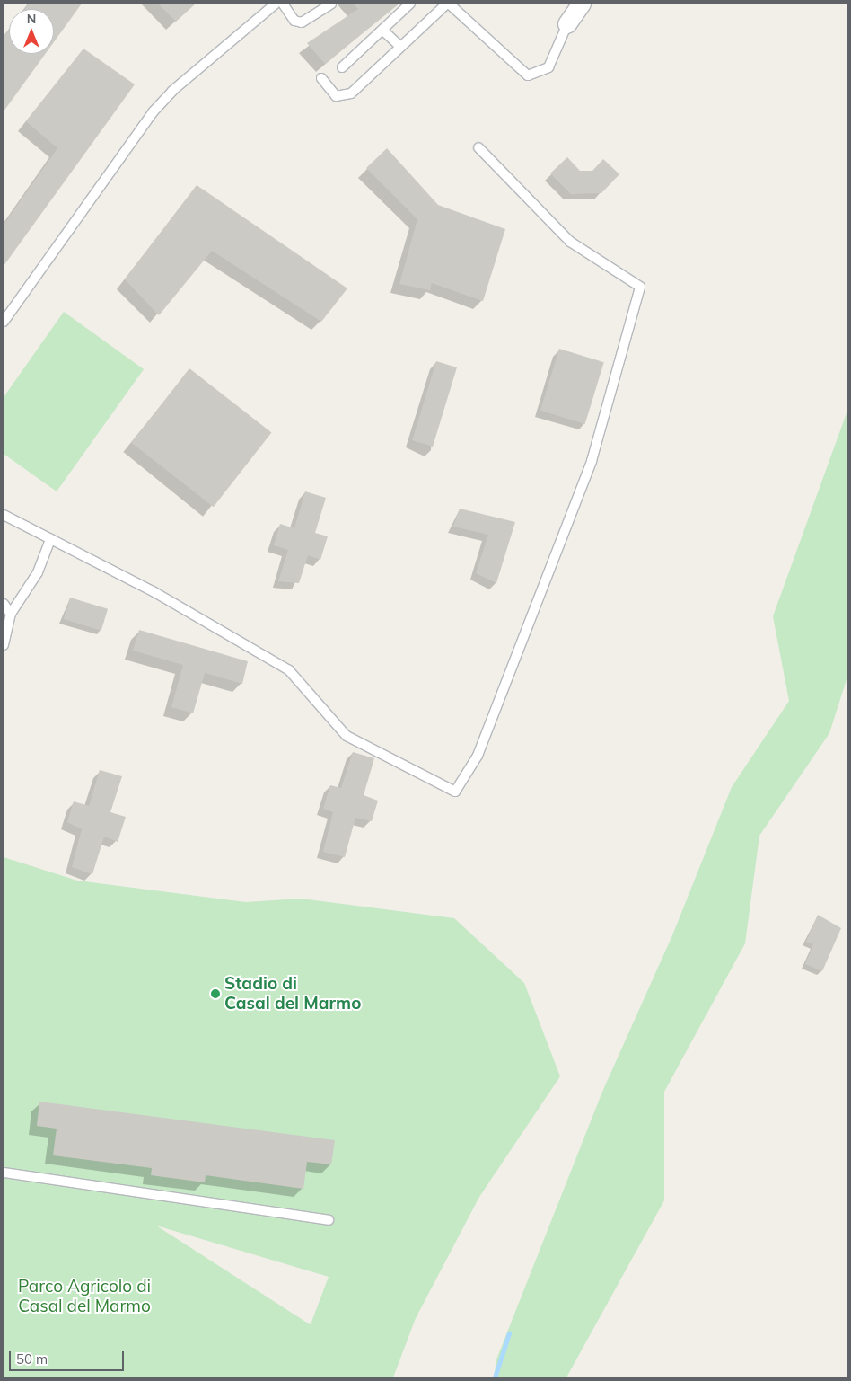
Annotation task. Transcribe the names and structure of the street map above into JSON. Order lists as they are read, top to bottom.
{
  "parks": ["Parco Agricolo di Casal del Marmo"],
  "places": ["Stadio di Casal del Marmo"],
  "scale_bar": "50 m",
  "north": "top"
}
